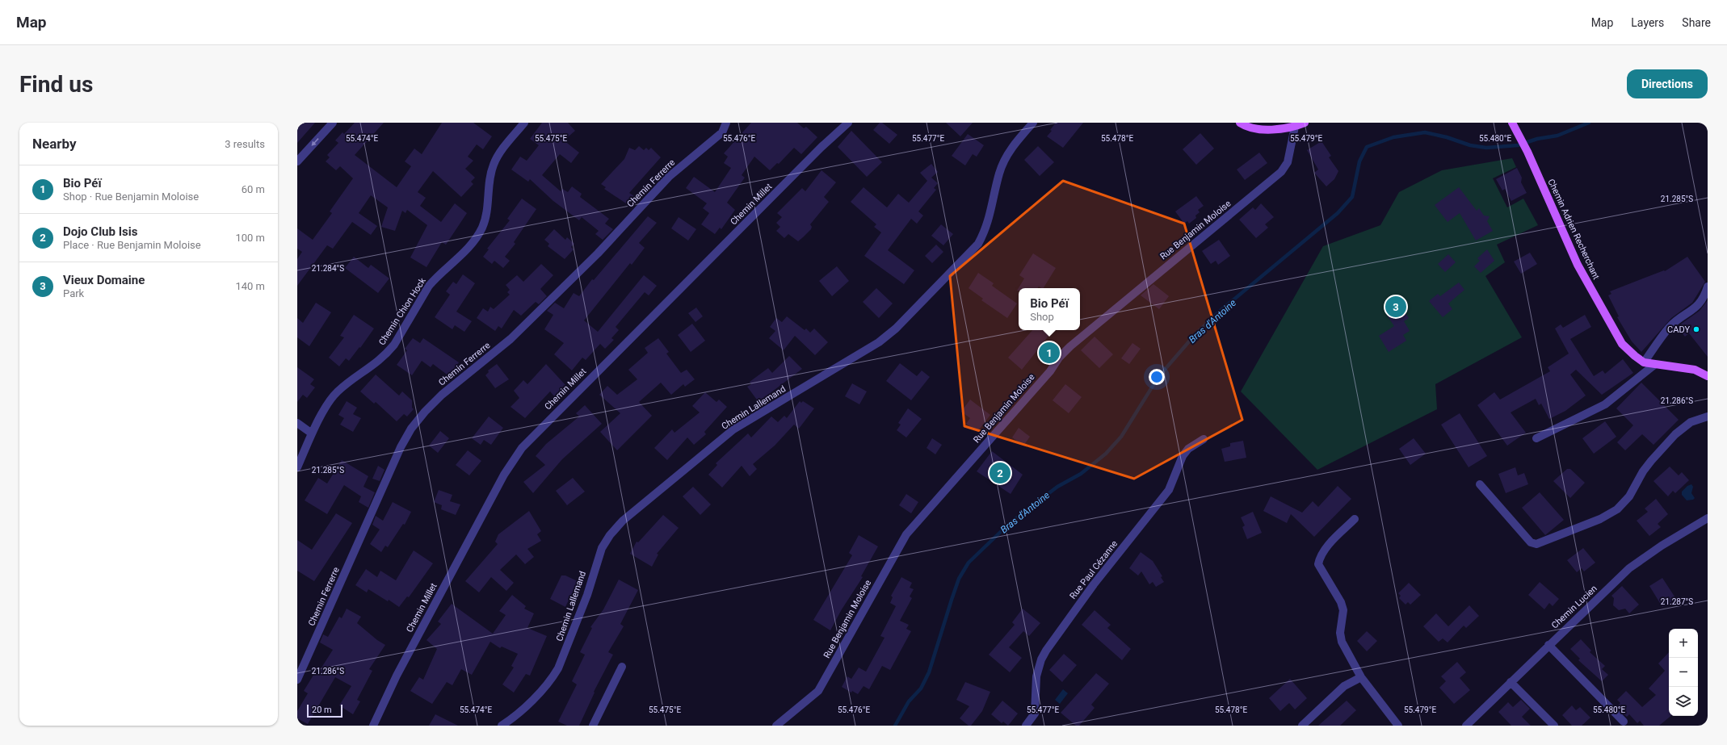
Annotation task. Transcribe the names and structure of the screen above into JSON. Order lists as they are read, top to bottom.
{
  "streets": {
    "main road": ["Chemin Adrien Recherchant"],
    "street": [
      "Chemin Ferrerre",
      "Chemin Millet",
      "Rue Benjamin Moloise",
      "Chemin Chion Hock",
      "Chemin Lallemand",
      "Rue Paul Cézanne",
      "Chemin Lucien"
    ]
  },
  "water": ["Bras d'Antoine"],
  "places": ["CADY"],
  "scale_bar": "20 m",
  "page": {
    "header": "Map",
    "nav": ["Map", "Layers", "Share"],
    "buttons": "Directions",
    "title": "Find us",
    "heading": ["Nearby", "3 results"],
    "list": [
      {
        "mark": "1",
        "name": "Bio Péï",
        "note": "Shop · Rue Benjamin Moloise",
        "value": "60 m"
      },
      {
        "mark": "2",
        "name": "Dojo Club Isis",
        "note": "Place · Rue Benjamin Moloise",
        "value": "100 m"
      },
      {
        "mark": "3",
        "name": "Vieux Domaine",
        "note": "Park",
        "value": "140 m"
      }
    ],
    "popup": ["Bio Péï", "Shop"],
    "pins": ["3", "1", "2"],
    "map_buttons": ["+", "−"],
    "scale": "20 m"
  },
  "coordinates": [
    "55.474°E",
    "55.476°E",
    "55.478°E",
    "55.479°E",
    "55.480°E",
    "55.475°E",
    "55.477°E",
    "21.285°S",
    "21.284°S",
    "21.286°S",
    "21.287°S"
  ]
}
